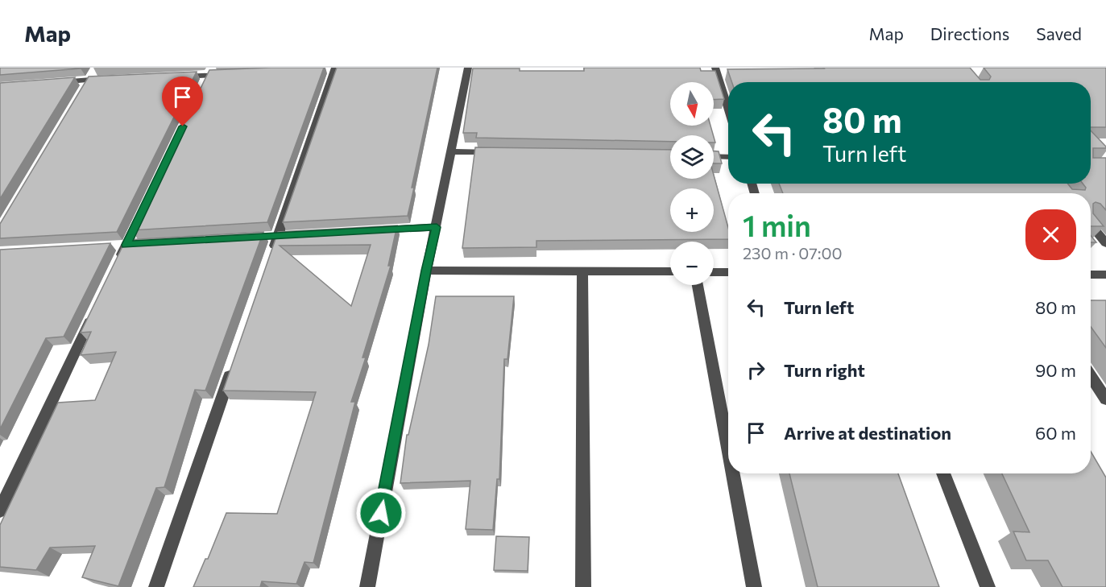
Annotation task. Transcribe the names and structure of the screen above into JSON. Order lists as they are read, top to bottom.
{
  "north": "bottom",
  "page": {
    "header": "Map",
    "nav": ["Map", "Directions", "Saved"],
    "map_buttons": ["+", "−"],
    "turn": ["80 m", "Turn left"],
    "heading": ["1 min", "230 m · 07:00"],
    "list": [
      {
        "name": "Turn left",
        "value": "80 m"
      },
      {
        "name": "Turn right",
        "value": "90 m"
      },
      {
        "name": "Arrive at destination",
        "value": "60 m"
      }
    ]
  }
}
